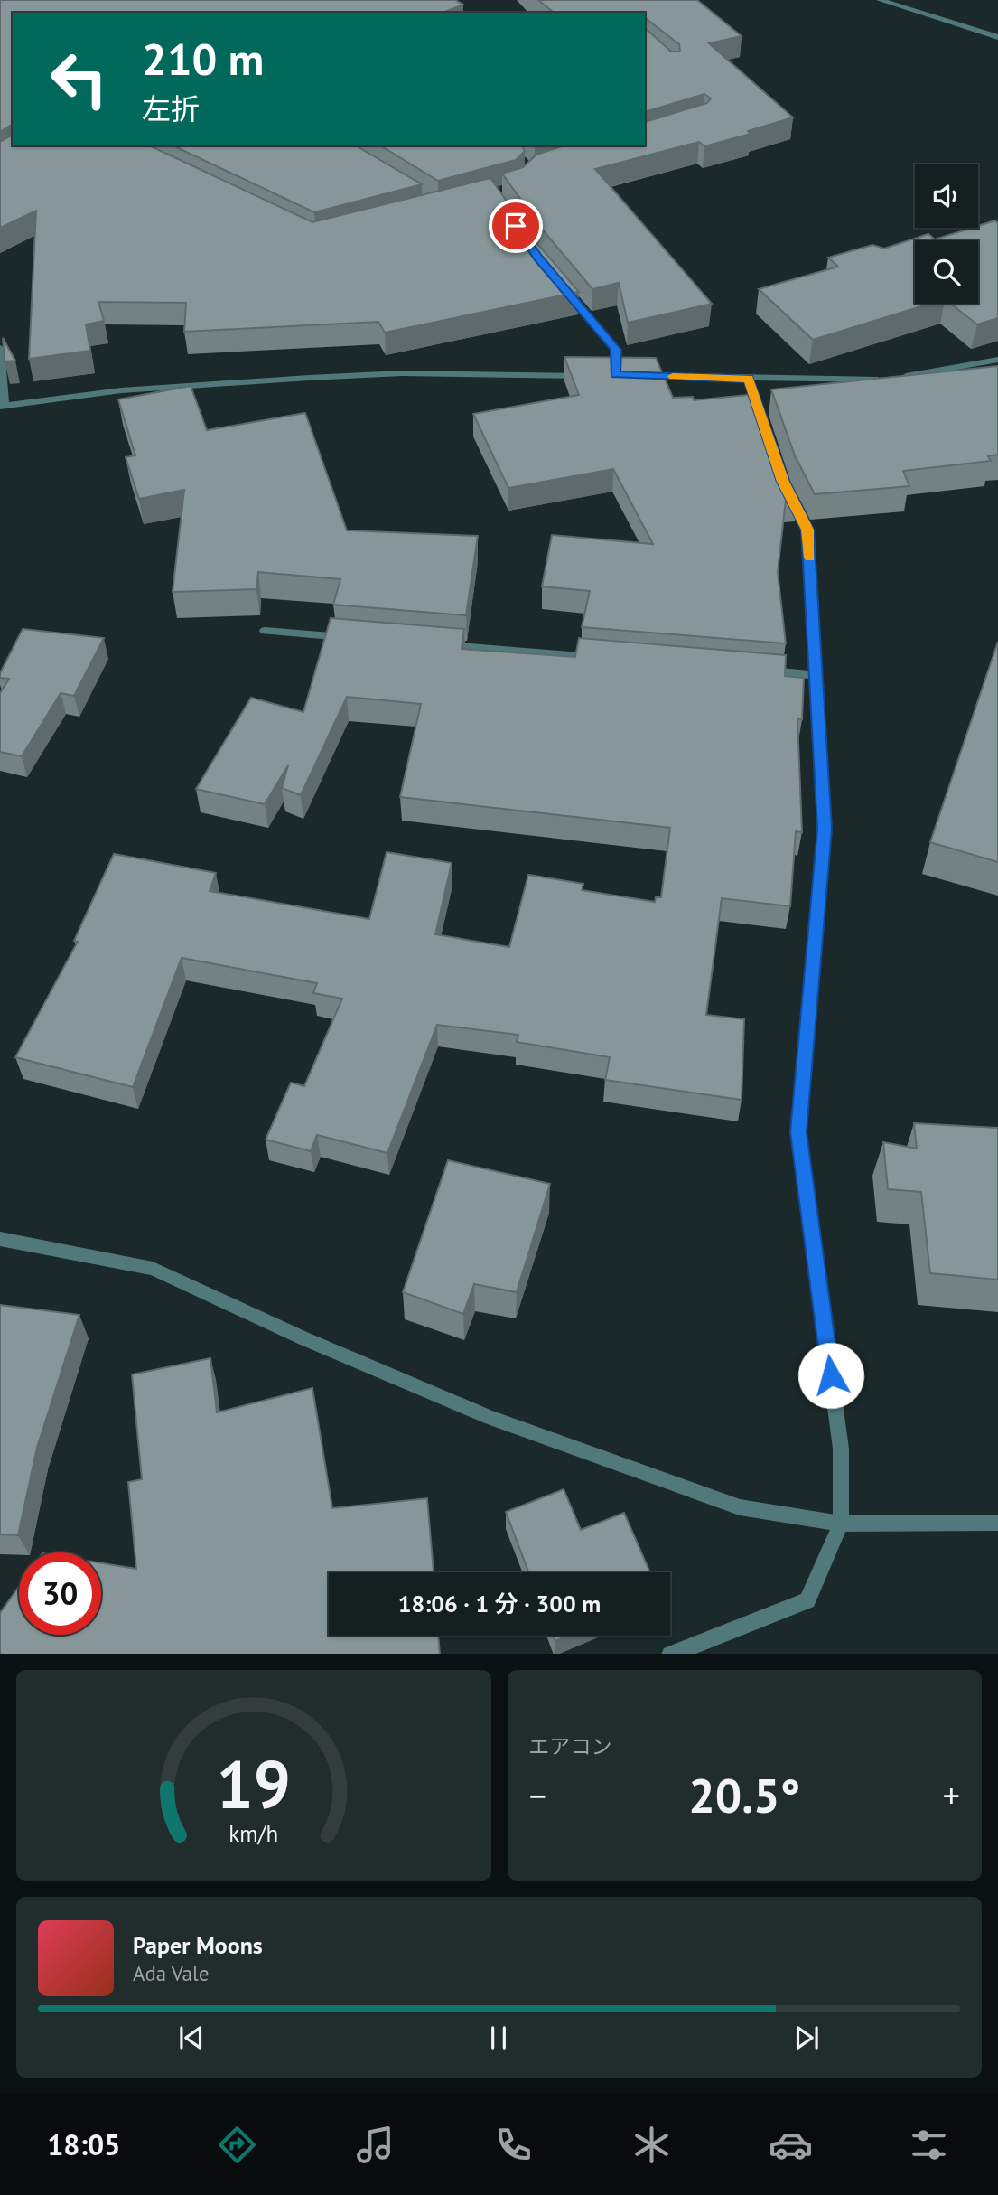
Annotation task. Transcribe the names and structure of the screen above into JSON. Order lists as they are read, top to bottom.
{
  "page": {
    "turn": ["210 m", "左折"],
    "limit": "30",
    "trip": "18:06 · 1 分 · 300 m",
    "tile": "エアコン",
    "heat": ["−", "20.5°", "+"],
    "song": ["Paper Moons", "Ada Vale"],
    "tabs": "18:05",
    "gauge": ["19", "km/h"]
  }
}
